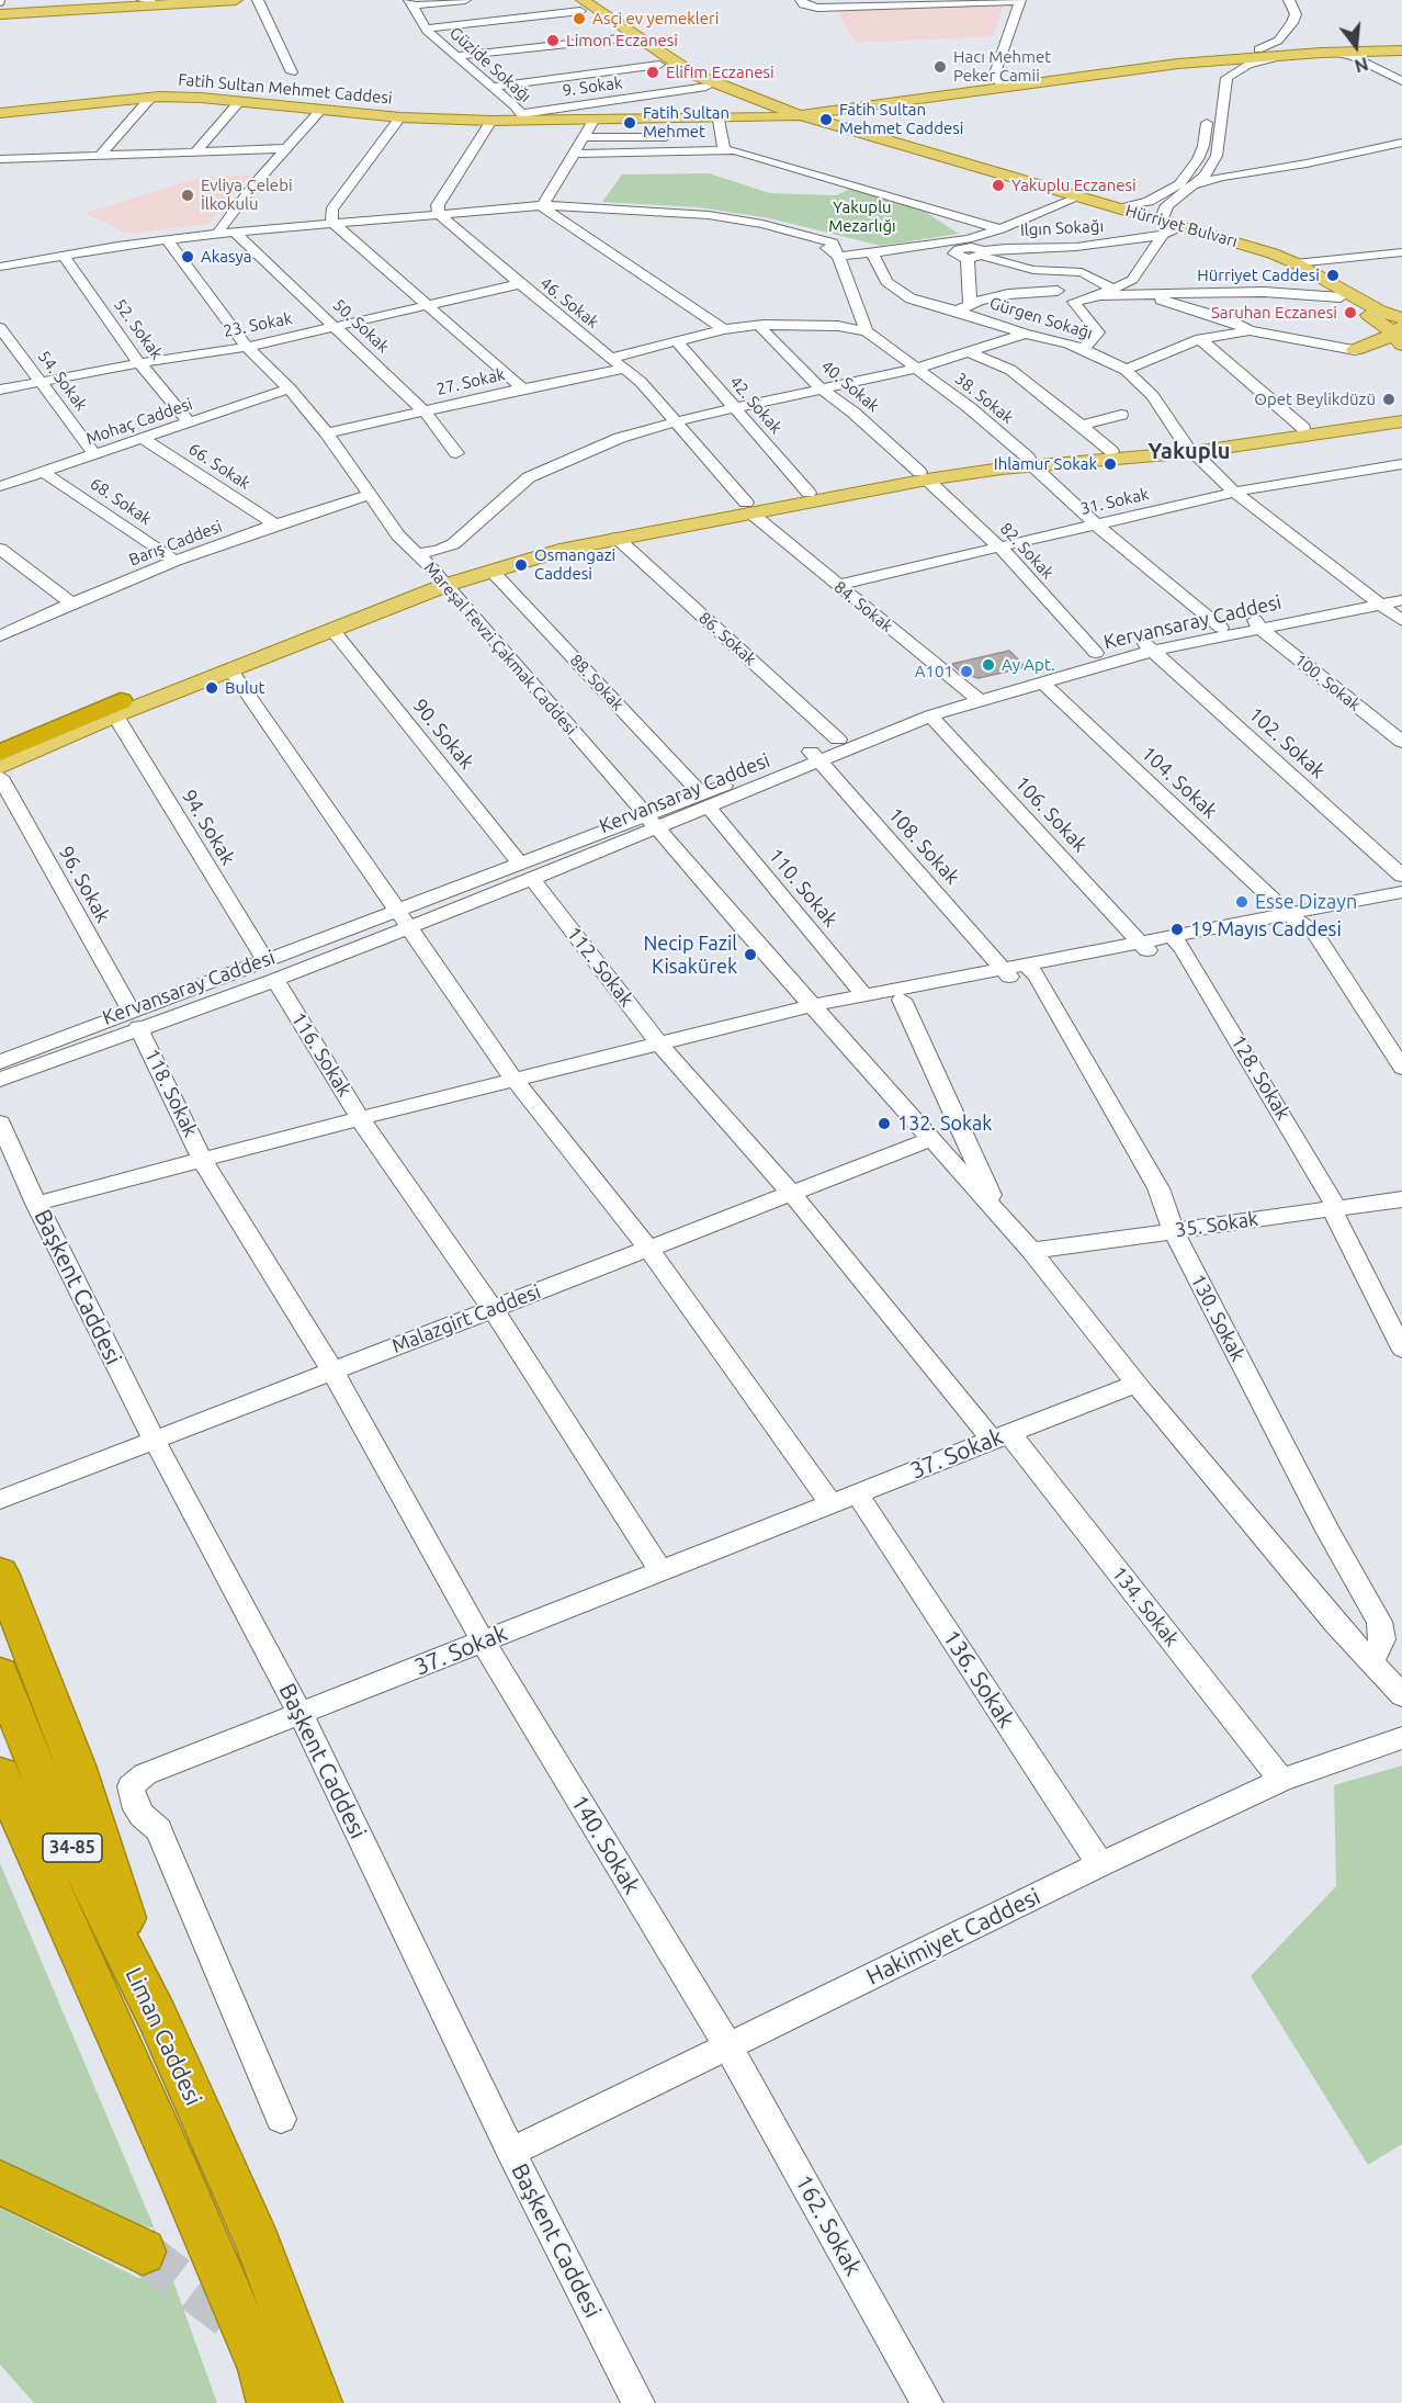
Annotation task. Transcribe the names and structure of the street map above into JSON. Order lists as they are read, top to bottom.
{
  "streets": {
    "highway": ["34-85", "Liman Caddesi"],
    "main road": ["Fatih Sultan Mehmet Caddesi", "Hürriyet Bulvarı"],
    "street": [
      "Güzide Sokağı",
      "9. Sokak",
      "Ilgın Sokağı",
      "46. Sokak",
      "Gürgen Sokağı",
      "23. Sokak",
      "50. Sokak",
      "52. Sokak",
      "54. Sokak",
      "27. Sokak",
      "40. Sokak",
      "38. Sokak",
      "42. Sokak",
      "Mohaç Caddesi",
      "66. Sokak",
      "68. Sokak",
      "31. Sokak",
      "Barış Caddesi",
      "82. Sokak",
      "84. Sokak",
      "Kervansaray Caddesi",
      "86. Sokak",
      "Mareşal Fevzi Çakmak Caddesi",
      "88. Sokak",
      "100. Sokak",
      "90. Sokak",
      "102. Sokak",
      "104. Sokak",
      "106. Sokak",
      "94. Sokak",
      "108. Sokak",
      "96. Sokak",
      "110. Sokak",
      "112. Sokak",
      "116. Sokak",
      "128. Sokak",
      "118. Sokak",
      "35. Sokak",
      "Başkent Caddesi",
      "130. Sokak",
      "Malazgirt Caddesi",
      "37. Sokak",
      "134. Sokak",
      "136. Sokak",
      "140. Sokak",
      "Hakimiyet Caddesi",
      "162. Sokak"
    ]
  },
  "crossings": [
    ["Güzide Sokağı", "9. Sokak"],
    ["Güzide Sokağı", "Fatih Sultan Mehmet Caddesi"],
    ["9. Sokak", "Fatih Sultan Mehmet Caddesi"],
    ["9. Sokak", "Hürriyet Bulvarı"],
    ["Fatih Sultan Mehmet Caddesi", "Hürriyet Bulvarı"],
    ["Hürriyet Bulvarı", "Ilgın Sokağı"],
    ["46. Sokak", "23. Sokak"],
    ["46. Sokak", "27. Sokak"],
    ["46. Sokak", "84. Sokak"],
    ["Gürgen Sokağı", "31. Sokak"],
    ["Gürgen Sokağı", "Kervansaray Caddesi"],
    ["23. Sokak", "50. Sokak"],
    ["23. Sokak", "52. Sokak"],
    ["23. Sokak", "54. Sokak"],
    ["23. Sokak", "Mareşal Fevzi Çakmak Caddesi"],
    ["50. Sokak", "27. Sokak"],
    ["52. Sokak", "Mohaç Caddesi"],
    ["54. Sokak", "Mohaç Caddesi"],
    ["27. Sokak", "Mareşal Fevzi Çakmak Caddesi"],
    ["40. Sokak", "82. Sokak"],
    ["38. Sokak", "31. Sokak"],
    ["38. Sokak", "Kervansaray Caddesi"],
    ["Mohaç Caddesi", "66. Sokak"],
    ["Mohaç Caddesi", "68. Sokak"],
    ["Mohaç Caddesi", "Mareşal Fevzi Çakmak Caddesi"],
    ["66. Sokak", "Barış Caddesi"],
    ["68. Sokak", "Barış Caddesi"],
    ["31. Sokak", "82. Sokak"],
    ["31. Sokak", "84. Sokak"],
    ["Barış Caddesi", "Mareşal Fevzi Çakmak Caddesi"],
    ["82. Sokak", "Kervansaray Caddesi"],
    ["84. Sokak", "Kervansaray Caddesi"],
    ["Kervansaray Caddesi", "86. Sokak"],
    ["Kervansaray Caddesi", "Mareşal Fevzi Çakmak Caddesi"],
    ["Kervansaray Caddesi", "88. Sokak"],
    ["Kervansaray Caddesi", "100. Sokak"],
    ["Kervansaray Caddesi", "90. Sokak"],
    ["Kervansaray Caddesi", "102. Sokak"],
    ["Kervansaray Caddesi", "104. Sokak"],
    ["Kervansaray Caddesi", "106. Sokak"],
    ["Kervansaray Caddesi", "94. Sokak"],
    ["Kervansaray Caddesi", "108. Sokak"],
    ["Kervansaray Caddesi", "96. Sokak"],
    ["Kervansaray Caddesi", "110. Sokak"],
    ["Kervansaray Caddesi", "112. Sokak"],
    ["Kervansaray Caddesi", "116. Sokak"],
    ["Kervansaray Caddesi", "118. Sokak"],
    ["Mareşal Fevzi Çakmak Caddesi", "35. Sokak"],
    ["Mareşal Fevzi Çakmak Caddesi", "130. Sokak"],
    ["Mareşal Fevzi Çakmak Caddesi", "Malazgirt Caddesi"],
    ["Mareşal Fevzi Çakmak Caddesi", "37. Sokak"],
    ["88. Sokak", "110. Sokak"],
    ["90. Sokak", "112. Sokak"],
    ["96. Sokak", "118. Sokak"],
    ["112. Sokak", "Malazgirt Caddesi"],
    ["112. Sokak", "134. Sokak"],
    ["116. Sokak", "Malazgirt Caddesi"],
    ["116. Sokak", "37. Sokak"],
    ["128. Sokak", "35. Sokak"],
    ["118. Sokak", "Malazgirt Caddesi"],
    ["118. Sokak", "140. Sokak"],
    ["35. Sokak", "130. Sokak"],
    ["Başkent Caddesi", "Malazgirt Caddesi"],
    ["Başkent Caddesi", "37. Sokak"],
    ["Başkent Caddesi", "Hakimiyet Caddesi"],
    ["Malazgirt Caddesi", "134. Sokak"],
    ["Malazgirt Caddesi", "140. Sokak"],
    ["37. Sokak", "134. Sokak"],
    ["37. Sokak", "136. Sokak"],
    ["37. Sokak", "140. Sokak"],
    ["134. Sokak", "Hakimiyet Caddesi"],
    ["136. Sokak", "Hakimiyet Caddesi"],
    ["140. Sokak", "Hakimiyet Caddesi"],
    ["140. Sokak", "162. Sokak"],
    ["Hakimiyet Caddesi", "162. Sokak"]
  ],
  "districts": ["Yakuplu"],
  "parks": ["Yakuplu Mezarlığı"],
  "places": [
    "Asçi ev yemekleri",
    "Limon Eczanesi",
    "Hacı Mehmet Peker Camii",
    "Elifim Eczanesi",
    "Fatih Sultan Mehmet Caddesi",
    "Fatih Sultan Mehmet",
    "Yakuplu Eczanesi",
    "Evliya Çelebi İlkokulu",
    "Akasya",
    "Hürriyet Caddesi",
    "Saruhan Eczanesi",
    "Opet Beylikdüzü",
    "Ihlamur Sokak",
    "Osmangazi Caddesi",
    "Ay Apt.",
    "A101",
    "Bulut",
    "Esse Dizayn",
    "19 Mayıs Caddesi",
    "Necip Fazil Kisakürek",
    "132. Sokak"
  ],
  "north": "bottom"
}
